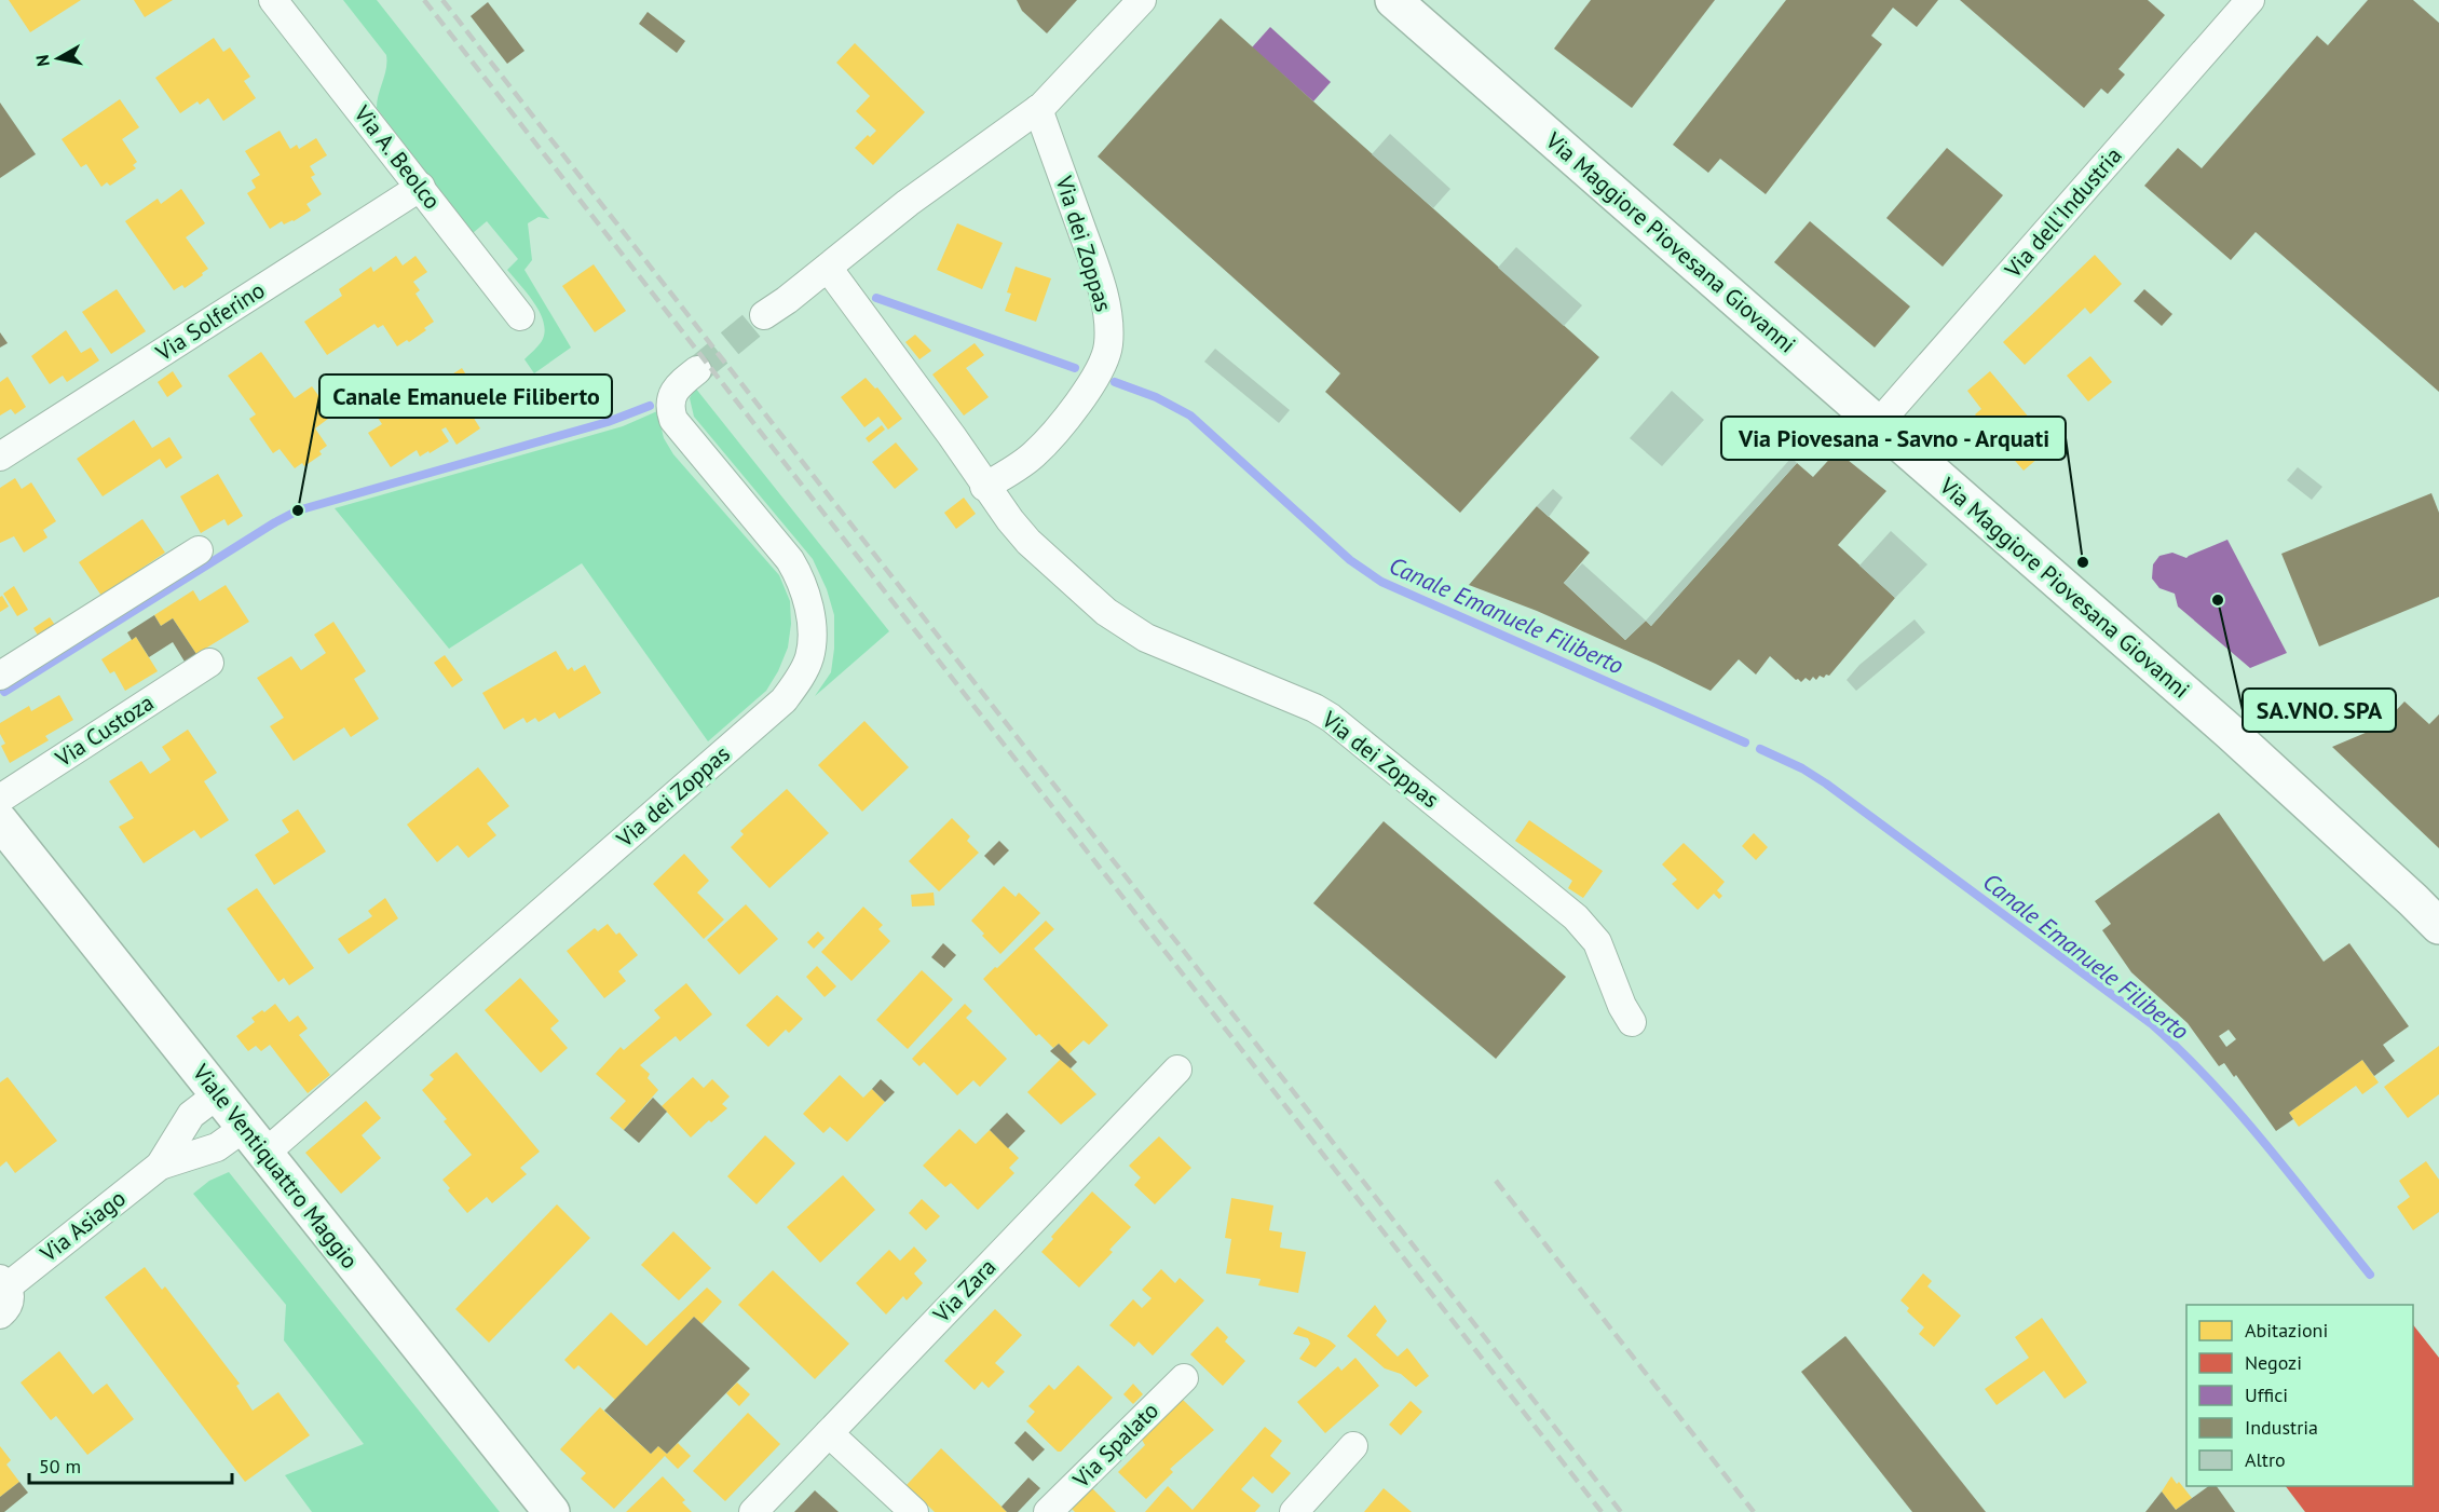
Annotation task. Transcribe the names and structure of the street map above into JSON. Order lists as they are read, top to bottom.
{
  "streets": {
    "street": [
      "Via A. Beolco",
      "Via dell'Industria",
      "Via Maggiore Piovesana Giovanni",
      "Via dei Zoppas",
      "Via Solferino",
      "Via Custoza",
      "Viale Ventiquattro Maggio",
      "Via Asiago",
      "Via Zara",
      "Via Spalato"
    ]
  },
  "crossings": [
    ["Via A. Beolco", "Via Solferino"],
    ["Via dell'Industria", "Via Maggiore Piovesana Giovanni"],
    ["Via dei Zoppas", "Viale Ventiquattro Maggio"],
    ["Via dei Zoppas", "Via Asiago"],
    ["Viale Ventiquattro Maggio", "Via Asiago"]
  ],
  "water": ["Canale Emanuele Filiberto"],
  "places": ["Canale Emanuele Filiberto", "Via Piovesana - Savno - Arquati", "SA.VNO. SPA"],
  "legend": [
    "Abitazioni",
    "Negozi",
    "Uffici",
    "Industria",
    "Altro"
  ],
  "scale_bar": "50 m",
  "north": "left"
}
